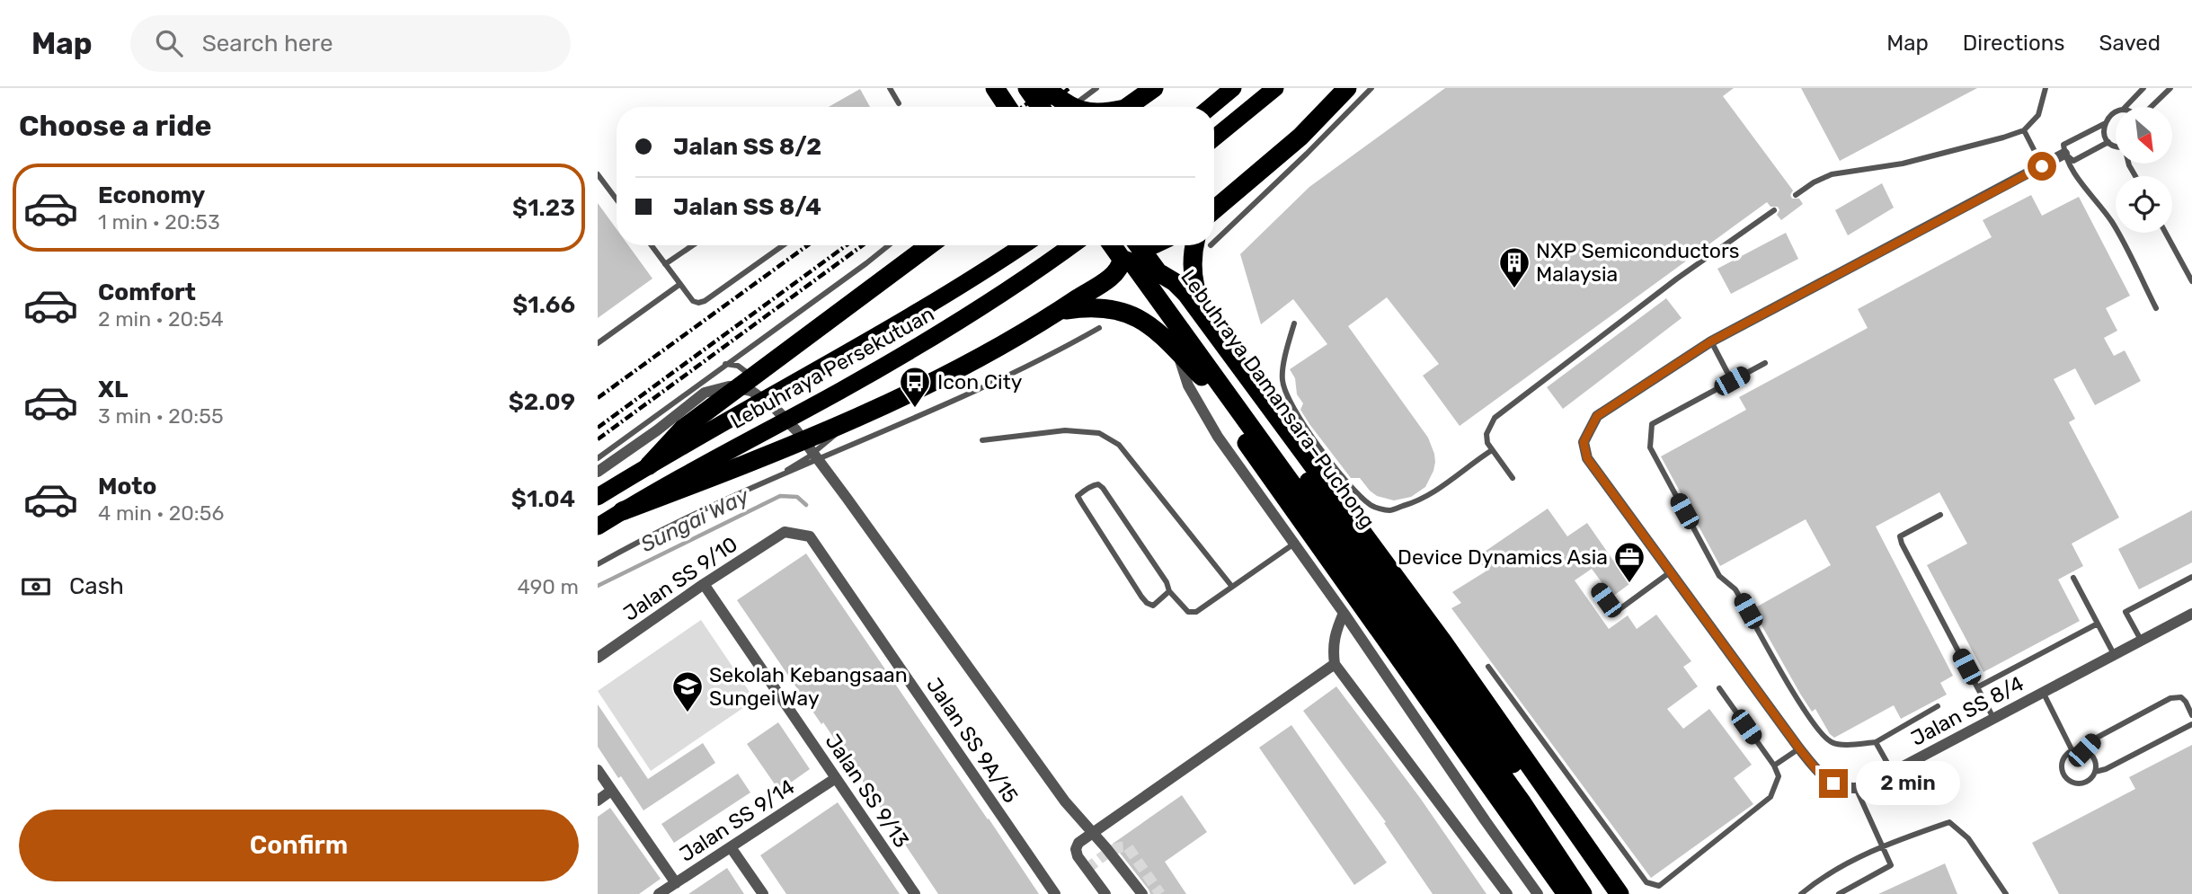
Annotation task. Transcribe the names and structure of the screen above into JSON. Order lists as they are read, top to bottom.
{
  "streets": {
    "highway": ["Lebuhraya Persekutuan", "Lebuhraya Damansara–Puchong"],
    "street": [
      "Jalan SS 9/10",
      "Jalan SS 8/4",
      "Jalan SS 9A/15",
      "Jalan SS 9/13",
      "Jalan SS 9/14"
    ]
  },
  "crossings": [
    ["Jalan SS 9/10", "Jalan SS 9A/15"],
    ["Jalan SS 9/10", "Jalan SS 9/13"],
    ["Jalan SS 9/13", "Jalan SS 9/14"]
  ],
  "water": ["Sungai Way"],
  "places": {
    "building": ["NXP Semiconductors Malaysia"],
    "bus stop": ["Icon City"],
    "office": ["Device Dynamics Asia"],
    "school or university": ["Sekolah Kebangsaan Sungei Way"]
  },
  "north": "bottom right",
  "page": {
    "header": "Map",
    "search": "Search here",
    "nav": ["Map", "Directions", "Saved"],
    "heading": "Choose a ride",
    "banner": ["Jalan SS 8/2", "Jalan SS 8/4"],
    "list": [
      {
        "name": "Economy",
        "note": "1 min · 20:53",
        "value": "$1.23"
      },
      {
        "name": "Comfort",
        "note": "2 min · 20:54",
        "value": "$1.66"
      },
      {
        "name": "XL",
        "note": "3 min · 20:55",
        "value": "$2.09"
      },
      {
        "name": "Moto",
        "note": "4 min · 20:56",
        "value": "$1.04"
      }
    ],
    "pay": ["Cash", "490 m"],
    "bubble": "2 min",
    "buttons": "Confirm"
  }
}
